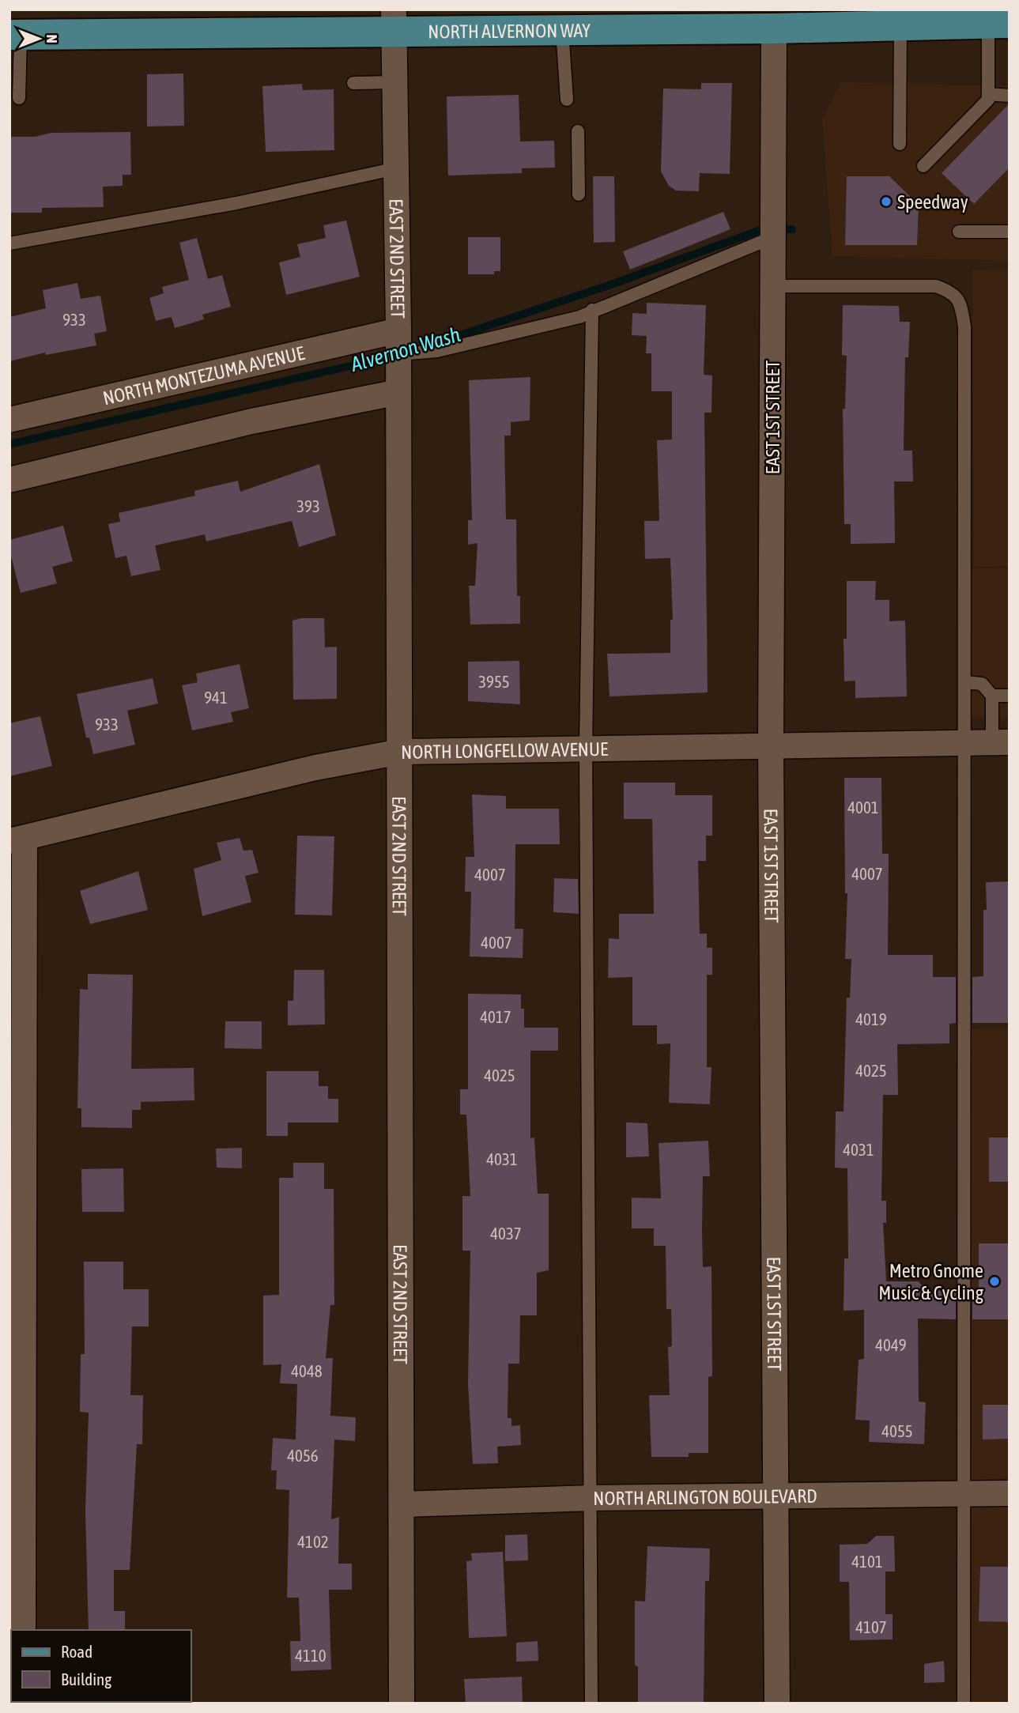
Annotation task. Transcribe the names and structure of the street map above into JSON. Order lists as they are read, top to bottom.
{
  "streets": {
    "main road": ["NORTH ALVERNON WAY"],
    "street": [
      "EAST 2ND STREET",
      "NORTH MONTEZUMA AVENUE",
      "EAST 1ST STREET",
      "NORTH LONGFELLOW AVENUE",
      "NORTH ARLINGTON BOULEVARD"
    ]
  },
  "crossings": [
    ["NORTH ALVERNON WAY", "EAST 2ND STREET"],
    ["NORTH ALVERNON WAY", "EAST 1ST STREET"],
    ["EAST 2ND STREET", "NORTH MONTEZUMA AVENUE"],
    ["EAST 2ND STREET", "NORTH LONGFELLOW AVENUE"],
    ["EAST 2ND STREET", "NORTH ARLINGTON BOULEVARD"],
    ["EAST 1ST STREET", "NORTH LONGFELLOW AVENUE"],
    ["EAST 1ST STREET", "NORTH ARLINGTON BOULEVARD"]
  ],
  "water": ["Alvernon Wash"],
  "places": ["Speedway", "Metro Gnome Music & Cycling"],
  "house_numbers": [
    "933",
    "393",
    "3955",
    "941",
    "933",
    "4001",
    "4007",
    "4007",
    "4007",
    "4017",
    "4019",
    "4025",
    "4025",
    "4031",
    "4031",
    "4037",
    "4049",
    "4048",
    "4055",
    "4056",
    "4102",
    "4101",
    "4107",
    "4110"
  ],
  "legend": ["Road", "Building"],
  "north": "right"
}
